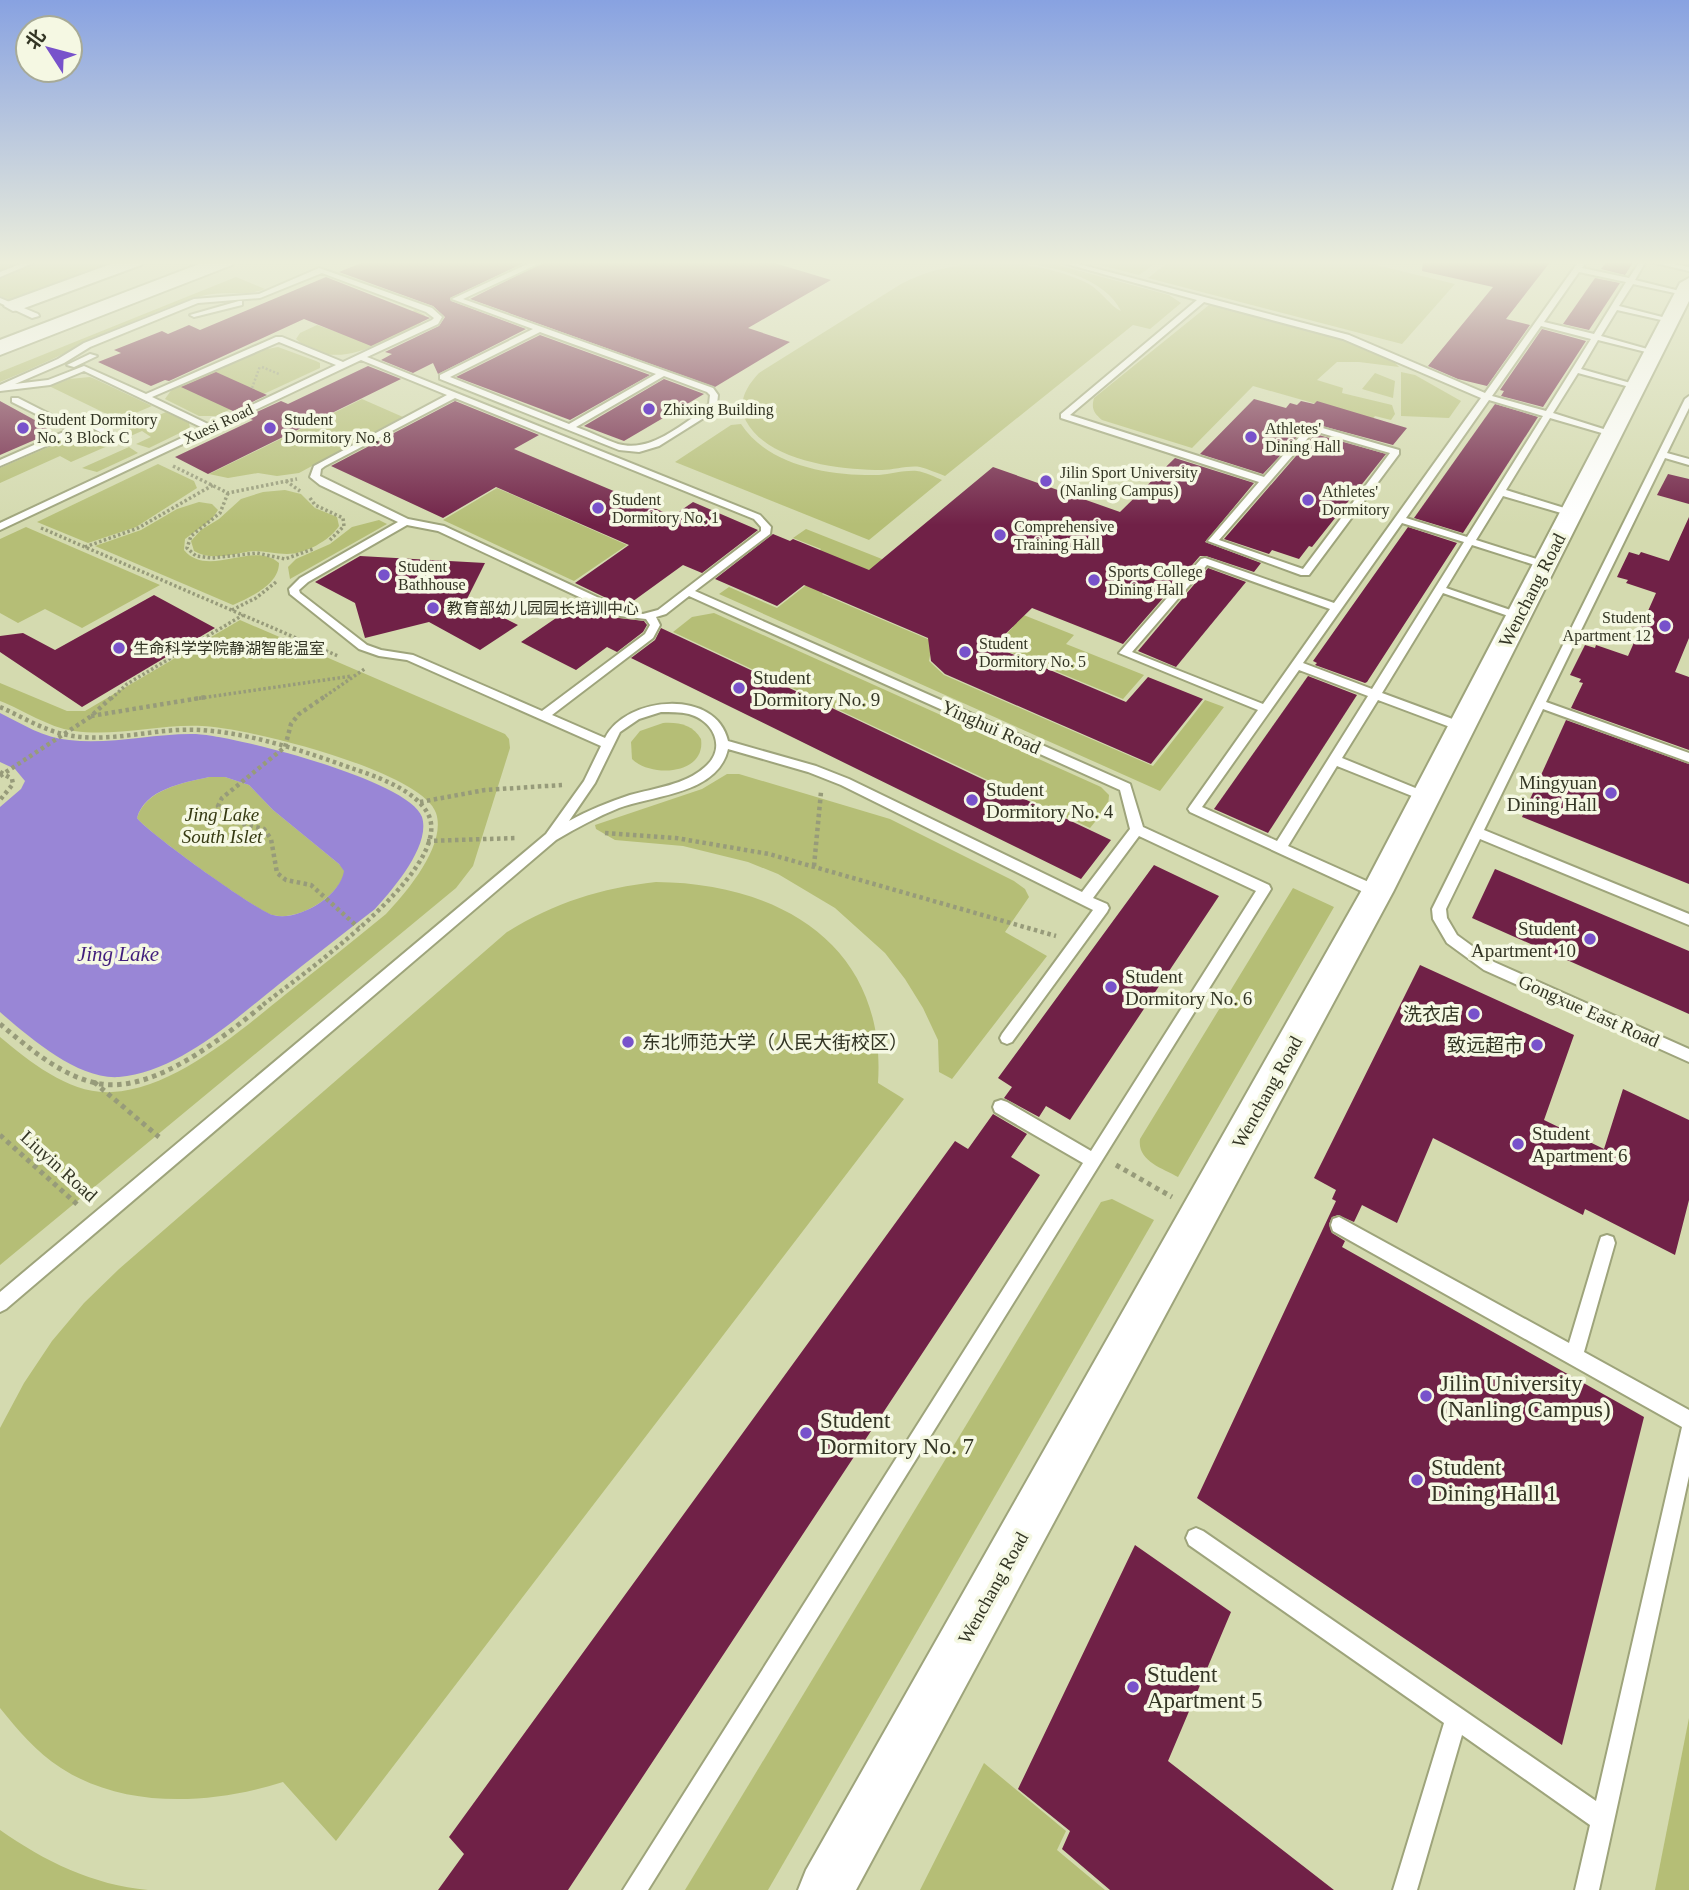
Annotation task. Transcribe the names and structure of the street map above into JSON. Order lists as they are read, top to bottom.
{
  "streets": {
    "street": ["Wenchang Road"],
    "lane": ["Xuesi Road", "Yinghui Road", "Gongxue East Road"],
    "path": ["Liuyin Road"]
  },
  "water": ["Jing Lake"],
  "parks": ["Jing Lake South Islet"],
  "places": [
    "Zhixing Building",
    "Student Dormitory No. 3 Block C",
    "Student Dormitory No. 8",
    "Athletes' Dining Hall",
    "Jilin Sport University (Nanling Campus)",
    "Athletes' Dormitory",
    "Student Dormitory No. 1",
    "Comprehensive Training Hall",
    "Student Bathhouse",
    "Sports College Dining Hall",
    "教育部幼儿园园长培训中心",
    "Student Apartment 12",
    "生命科学学院静湖智能温室",
    "Student Dormitory No. 5",
    "Student Dormitory No. 9",
    "Mingyuan Dining Hall",
    "Student Dormitory No. 4",
    "Student Apartment 10",
    "Student Dormitory No. 6",
    "洗衣店",
    "东北师范大学（人民大街校区）",
    "致远超市",
    "Student Apartment 6",
    "Jilin University (Nanling Campus)",
    "Student Dormitory No. 7",
    "Student Dining Hall 1",
    "Student Apartment 5"
  ],
  "north": "top left"
}
